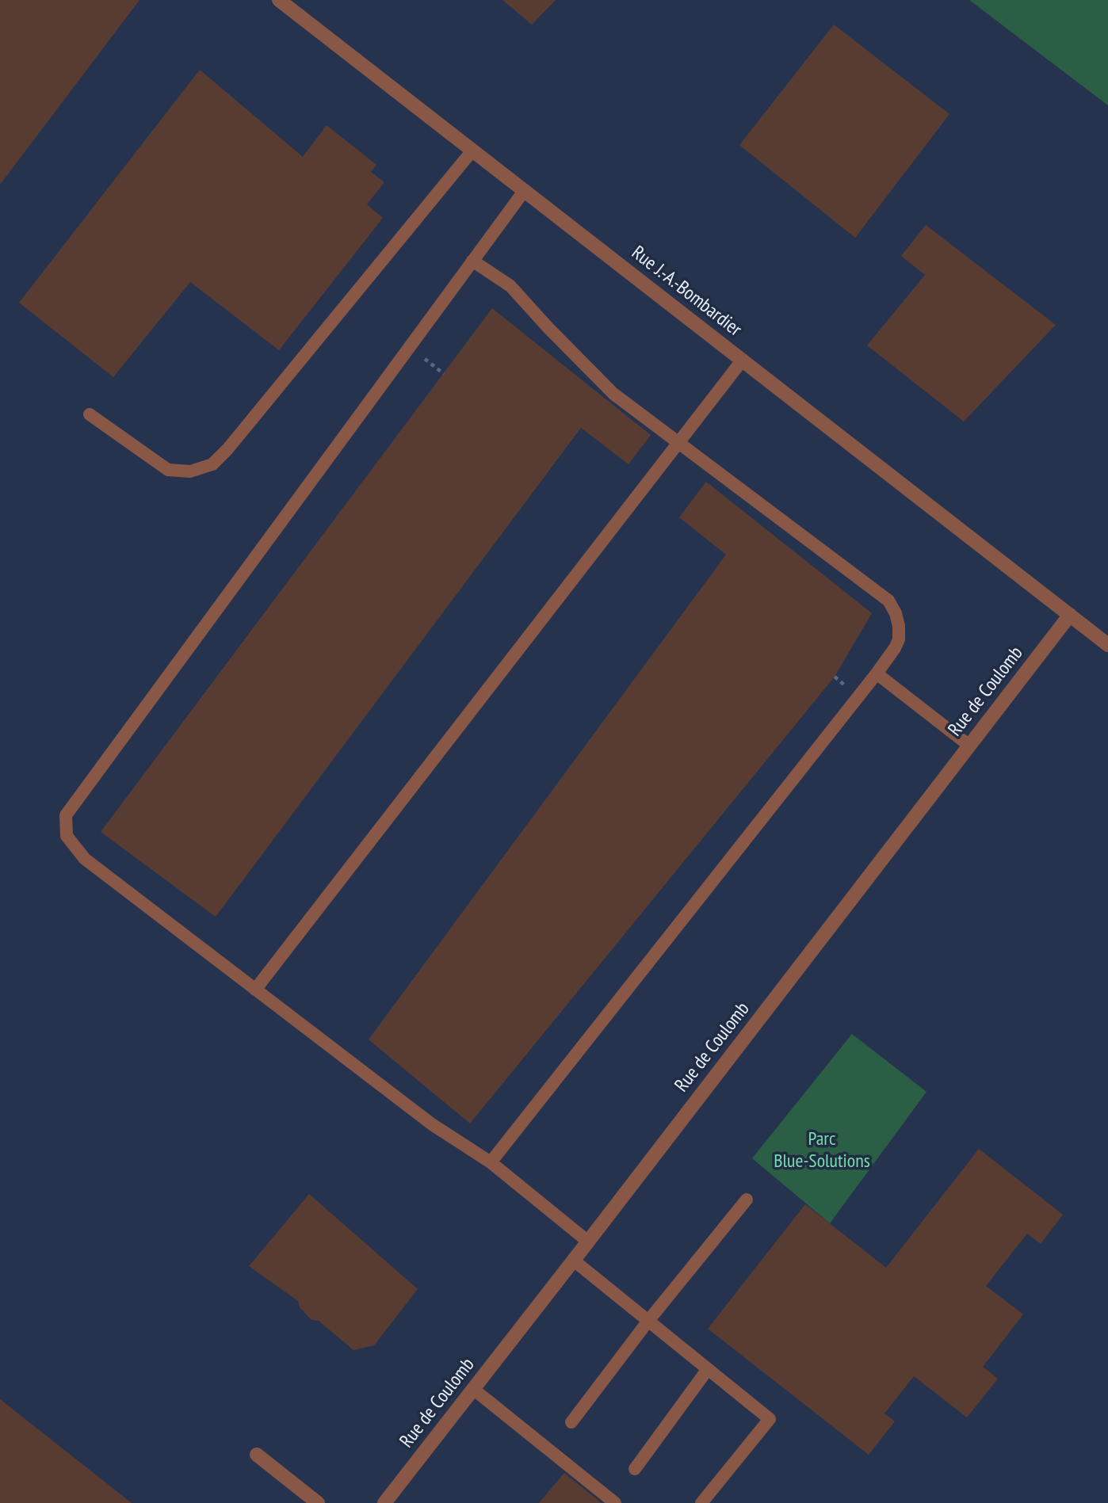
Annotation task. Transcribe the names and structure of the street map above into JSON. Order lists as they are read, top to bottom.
{
  "streets": {
    "street": ["Rue J.-A.-Bombardier", "Rue de Coulomb"]
  },
  "crossings": [
    ["Rue J.-A.-Bombardier", "Rue de Coulomb"]
  ],
  "parks": ["Parc Blue-Solutions"]
}
